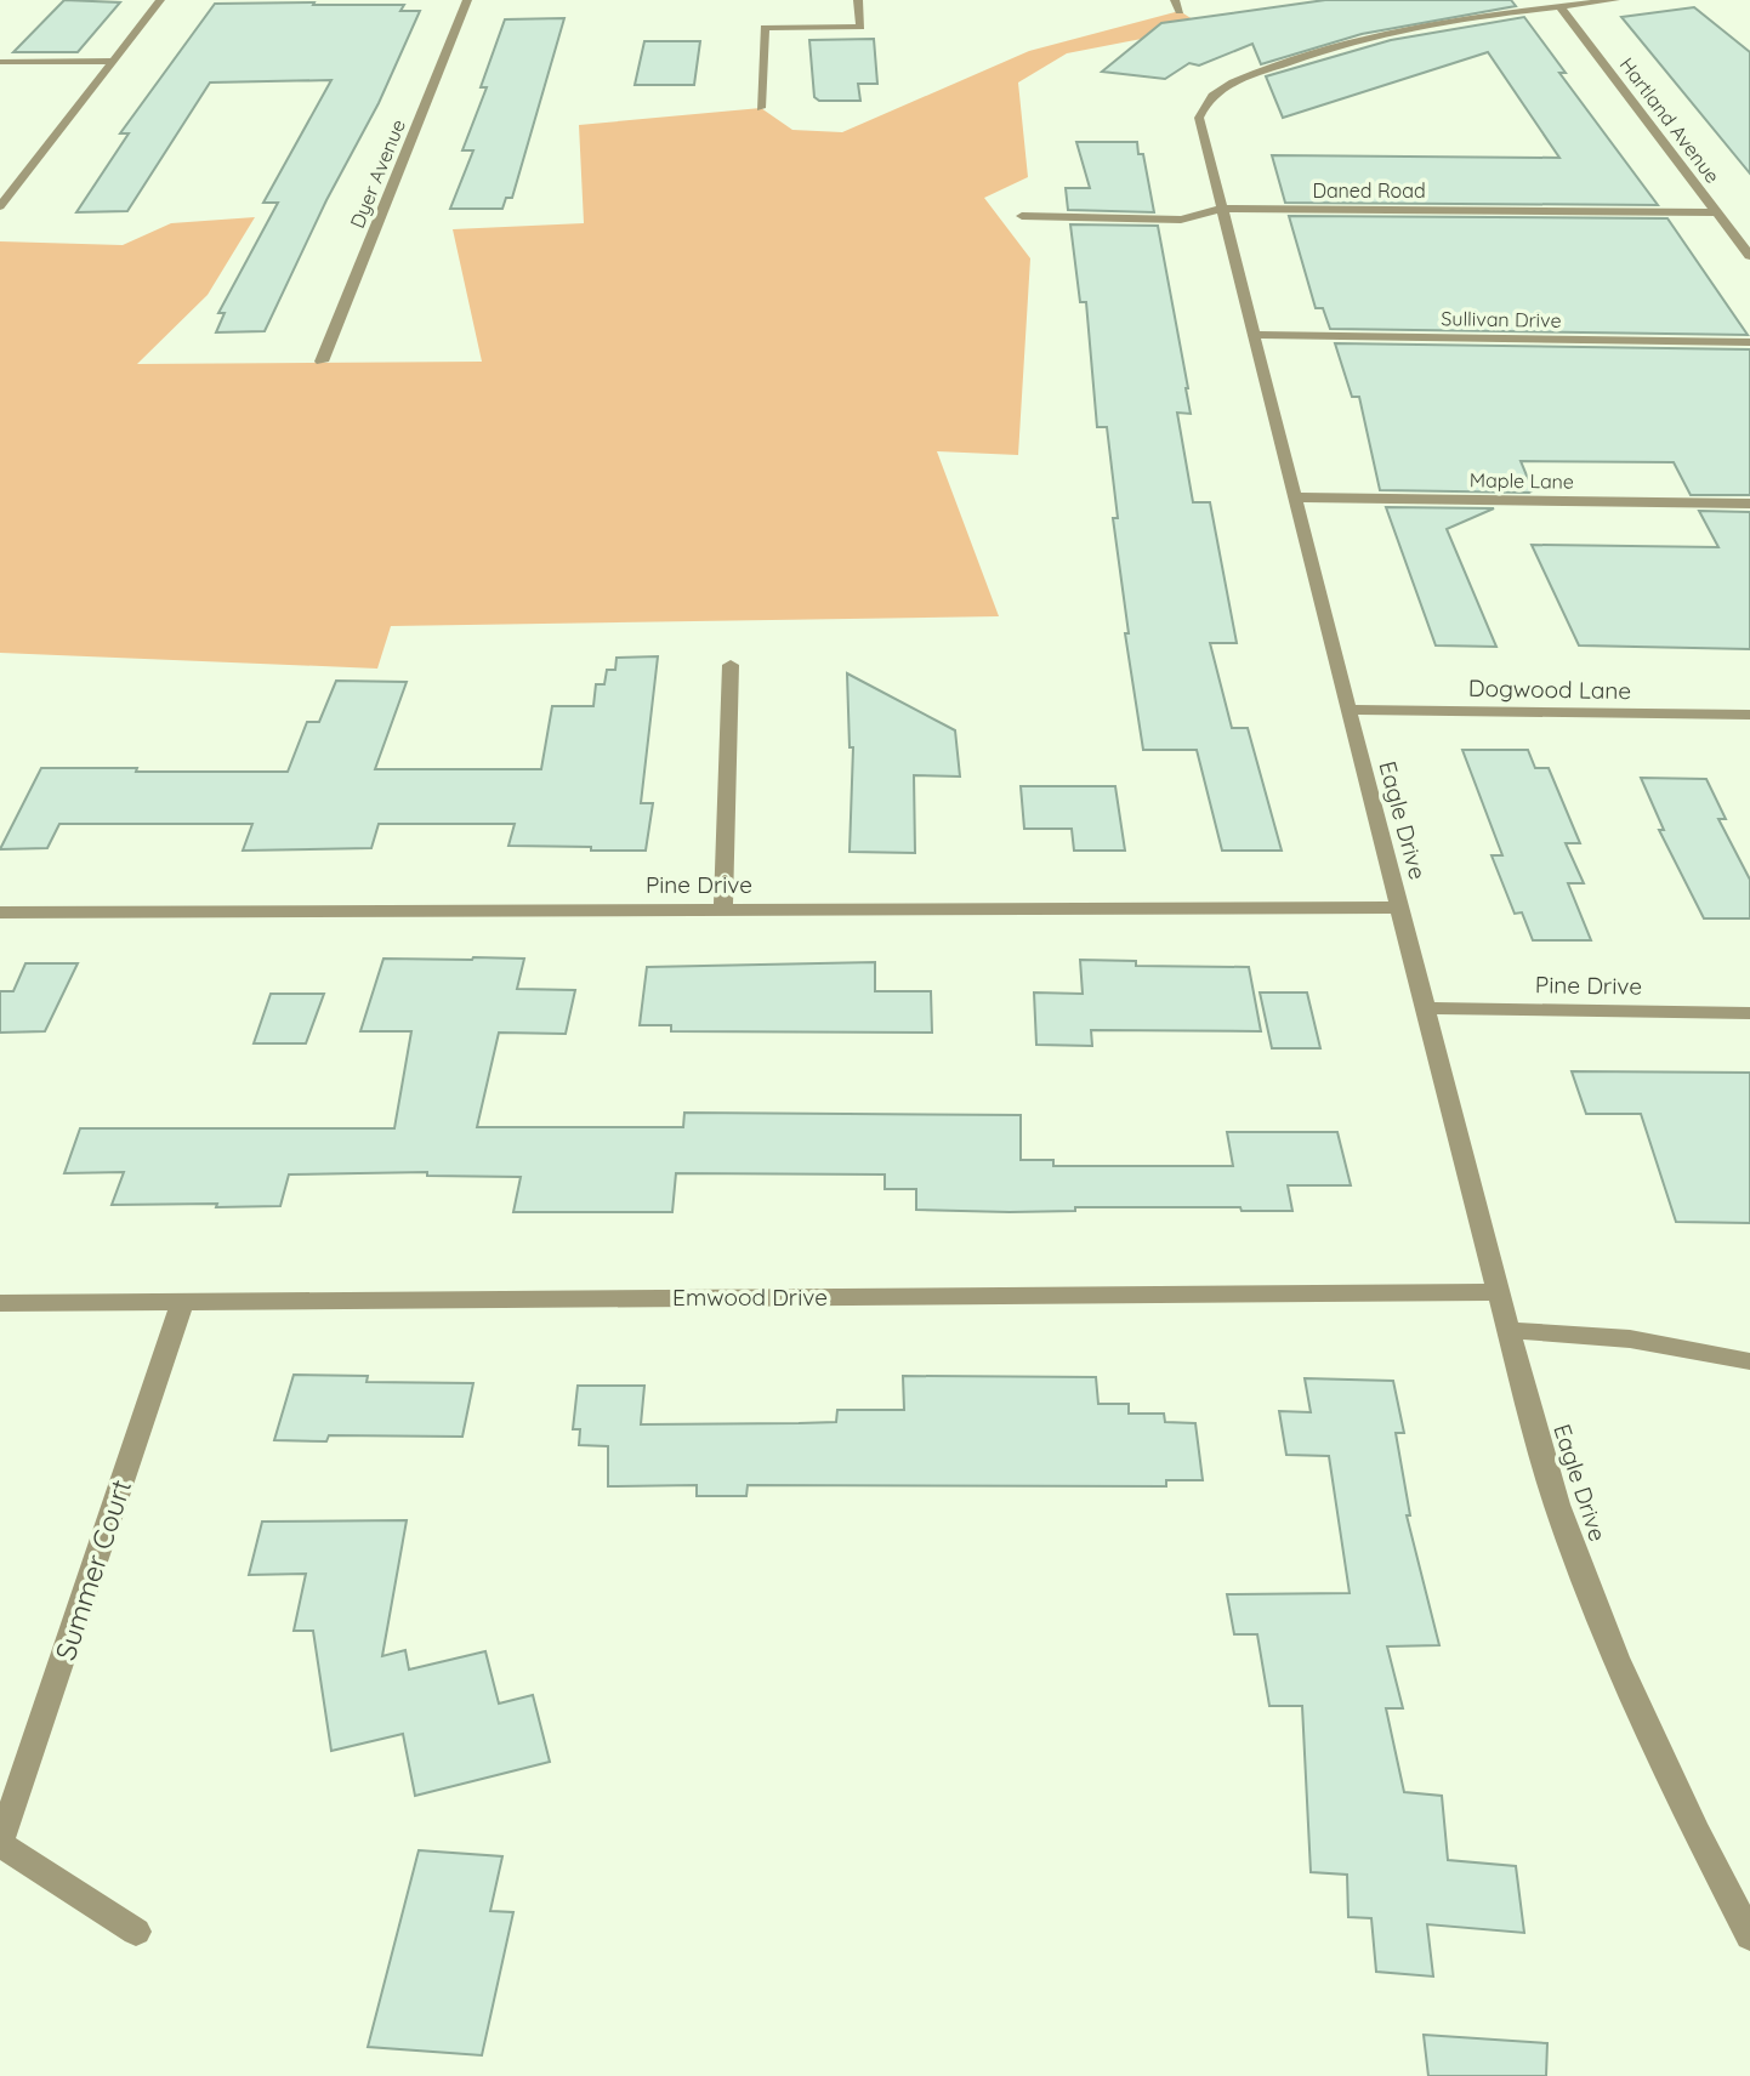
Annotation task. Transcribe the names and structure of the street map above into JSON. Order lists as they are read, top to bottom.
{
  "streets": {
    "street": [
      "Hartland Avenue",
      "Dyer Avenue",
      "Daned Road",
      "Sullivan Drive",
      "Maple Lane",
      "Dogwood Lane",
      "Eagle Drive",
      "Pine Drive",
      "Emwood Drive",
      "Summer Court"
    ]
  },
  "crossings": [
    ["Hartland Avenue", "Daned Road"],
    ["Hartland Avenue", "Eagle Drive"],
    ["Daned Road", "Eagle Drive"],
    ["Sullivan Drive", "Eagle Drive"],
    ["Maple Lane", "Eagle Drive"],
    ["Dogwood Lane", "Eagle Drive"],
    ["Eagle Drive", "Pine Drive"],
    ["Eagle Drive", "Emwood Drive"],
    ["Emwood Drive", "Summer Court"]
  ]
}
